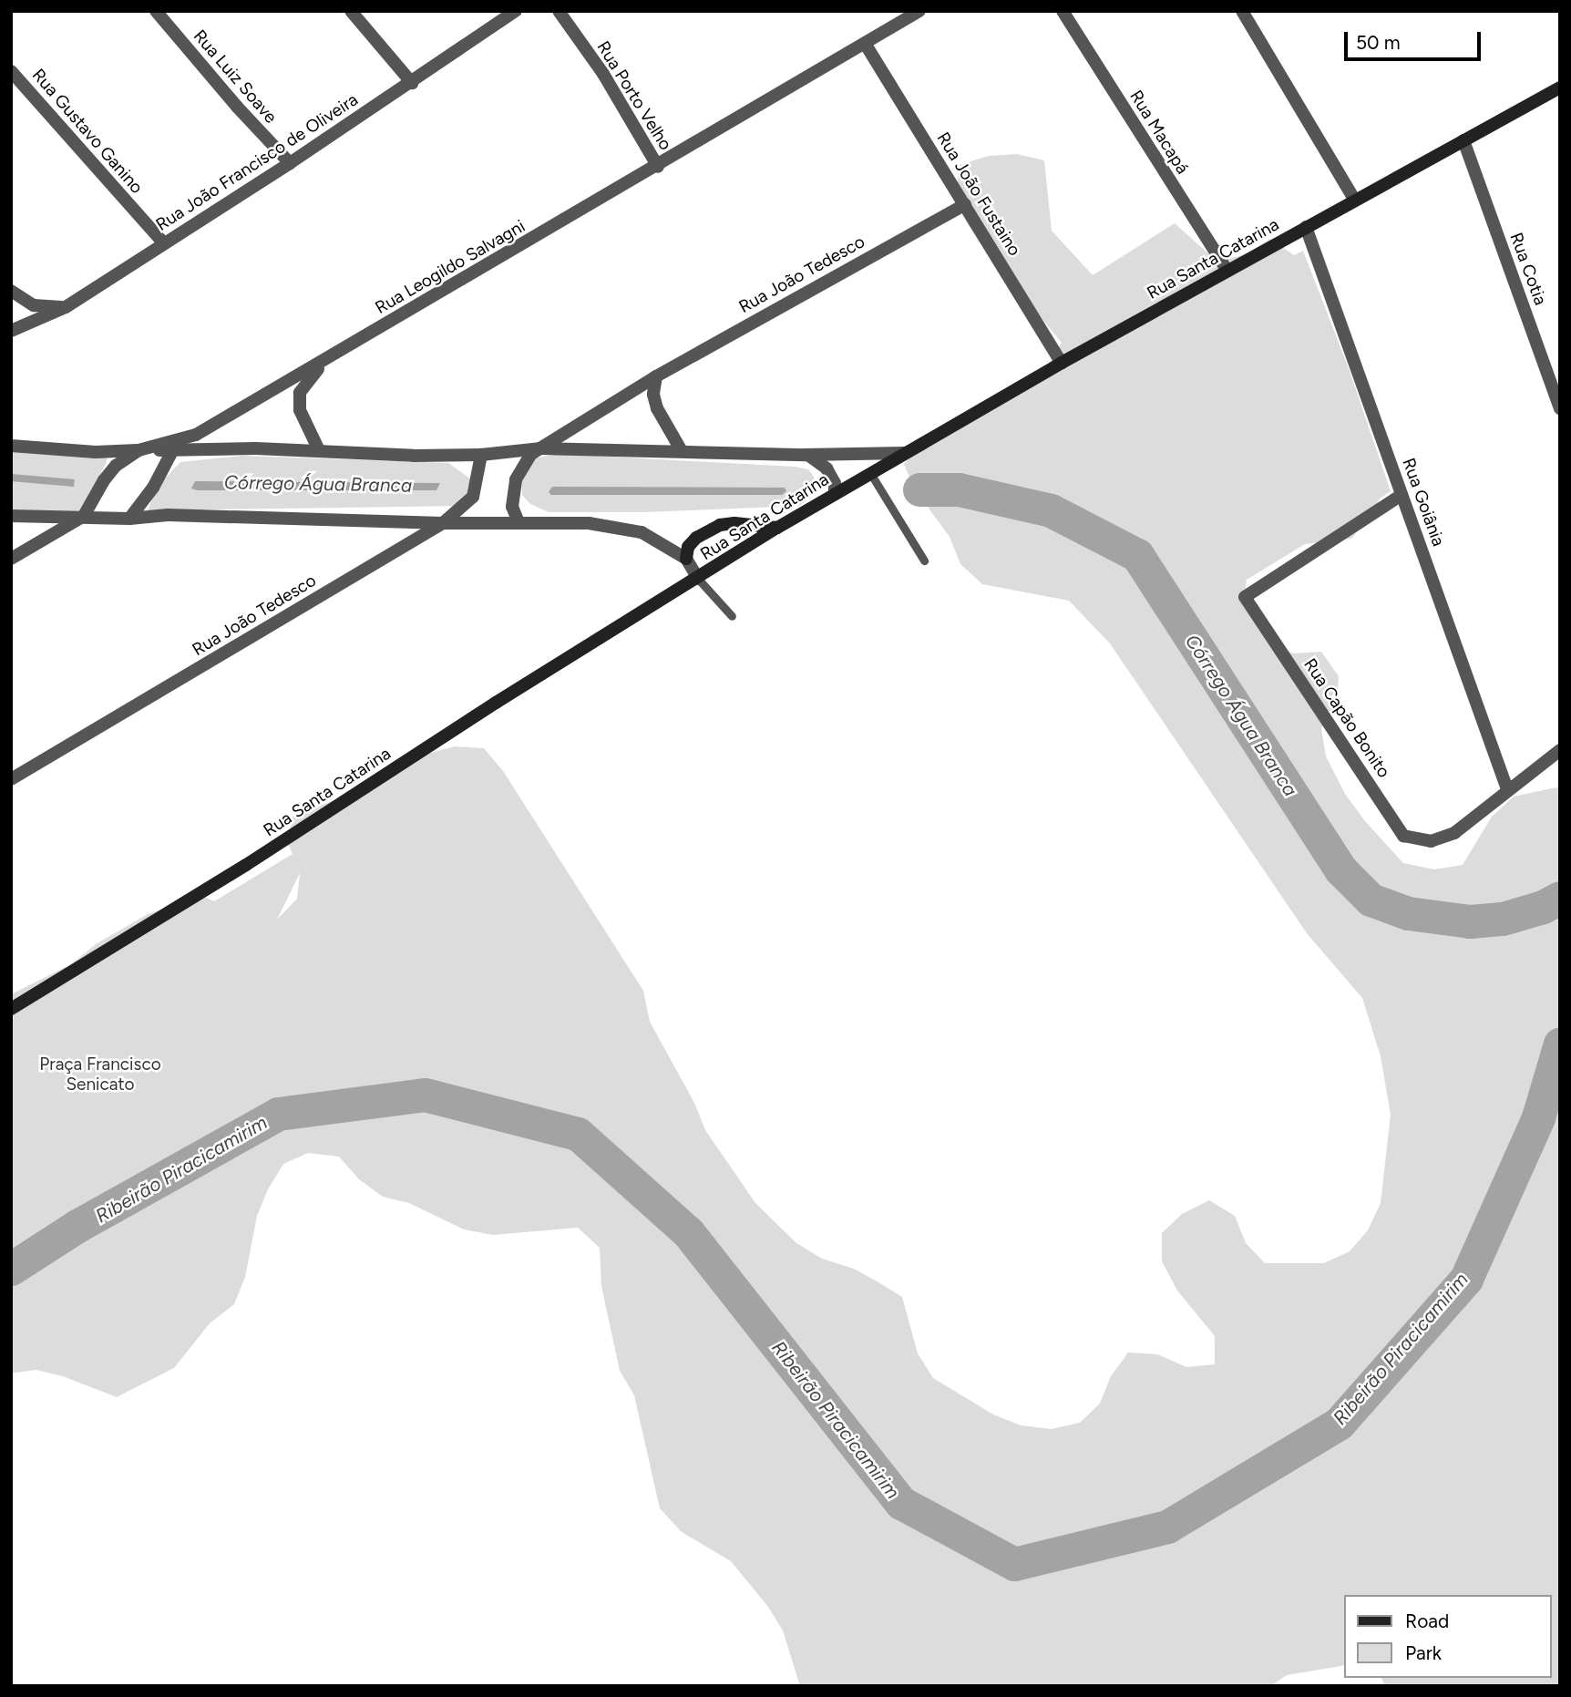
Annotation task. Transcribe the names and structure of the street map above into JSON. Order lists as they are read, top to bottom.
{
  "streets": {
    "street": [
      "Rua Luiz Soave",
      "Rua Porto Velho",
      "Rua Gustavo Ganino",
      "Rua Macapá",
      "Rua João Francisco de Oliveira",
      "Rua João Fustaino",
      "Rua Santa Catarina",
      "Rua Leogildo Salvagni",
      "Rua Cotia",
      "Rua João Tedesco",
      "Rua Goiânia",
      "Rua Capão Bonito"
    ]
  },
  "crossings": [
    ["Rua Luiz Soave", "Rua João Francisco de Oliveira"],
    ["Rua Porto Velho", "Rua Leogildo Salvagni"],
    ["Rua Gustavo Ganino", "Rua João Francisco de Oliveira"],
    ["Rua Macapá", "Rua Santa Catarina"],
    ["Rua João Fustaino", "Rua Santa Catarina"],
    ["Rua João Fustaino", "Rua Leogildo Salvagni"],
    ["Rua João Fustaino", "Rua João Tedesco"],
    ["Rua Santa Catarina", "Rua Cotia"],
    ["Rua Santa Catarina", "Rua Goiânia"],
    ["Rua Goiânia", "Rua Capão Bonito"]
  ],
  "water": ["Córrego Água Branca", "Ribeirão Piracicamirim"],
  "parks": ["Praça Francisco Senicato"],
  "legend": ["Road", "Park"],
  "scale_bar": "50 m"
}
